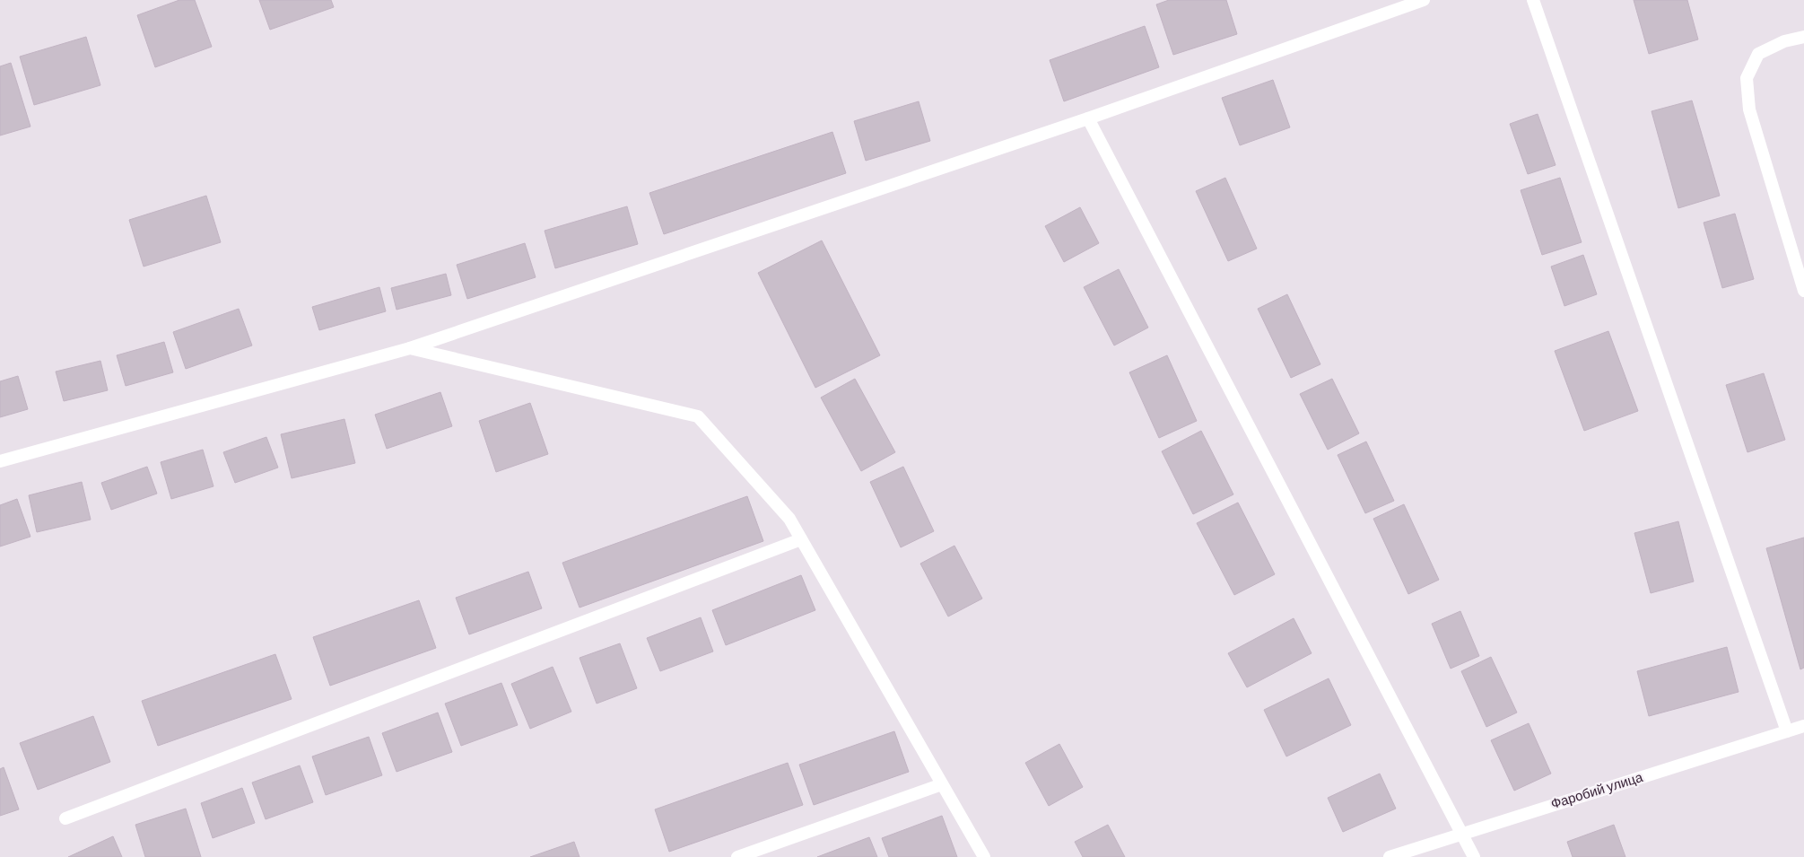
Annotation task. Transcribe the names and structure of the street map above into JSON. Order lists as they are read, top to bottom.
{
  "streets": {
    "street": ["Фаробий улица"]
  }
}
